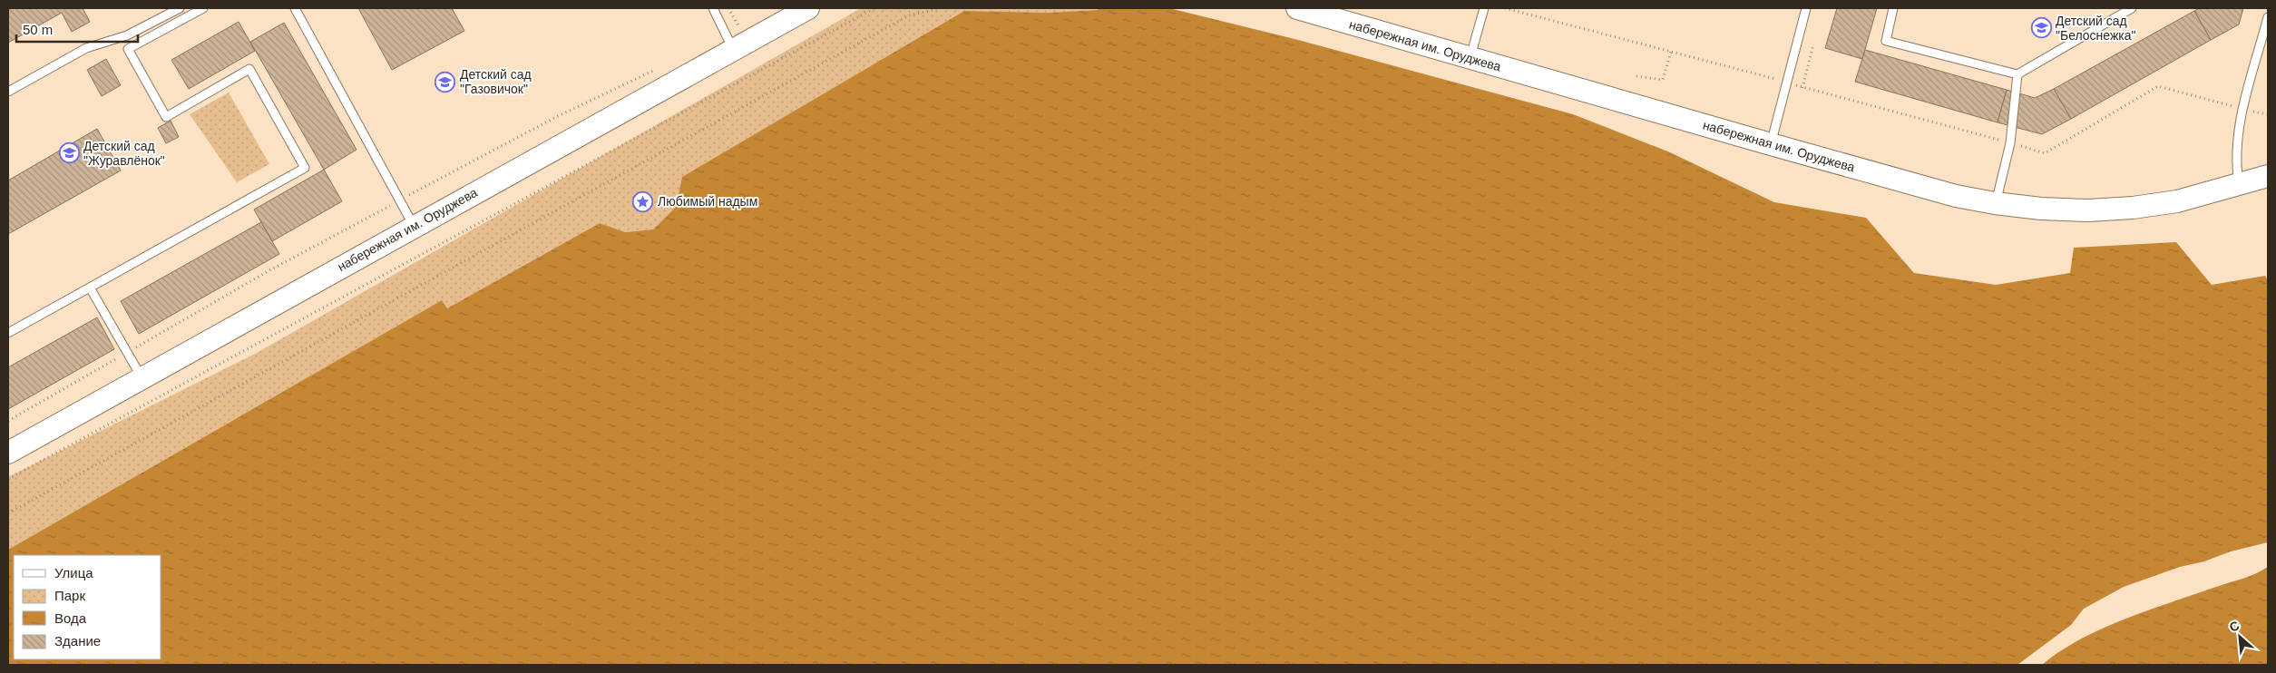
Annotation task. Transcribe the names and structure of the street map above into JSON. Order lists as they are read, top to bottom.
{
  "streets": {
    "street": ["набережная им. Оруджева"]
  },
  "places": {
    "school or university": ["Детский сад \"Белоснежка\"", "Детский сад \"Газовичок\"", "Детский сад \"Журавлёнок\""],
    "place": ["Любимый надым"]
  },
  "legend": [
    "Улица",
    "Парк",
    "Вода",
    "Здание"
  ],
  "scale_bar": "50 m",
  "north": "top left"
}
